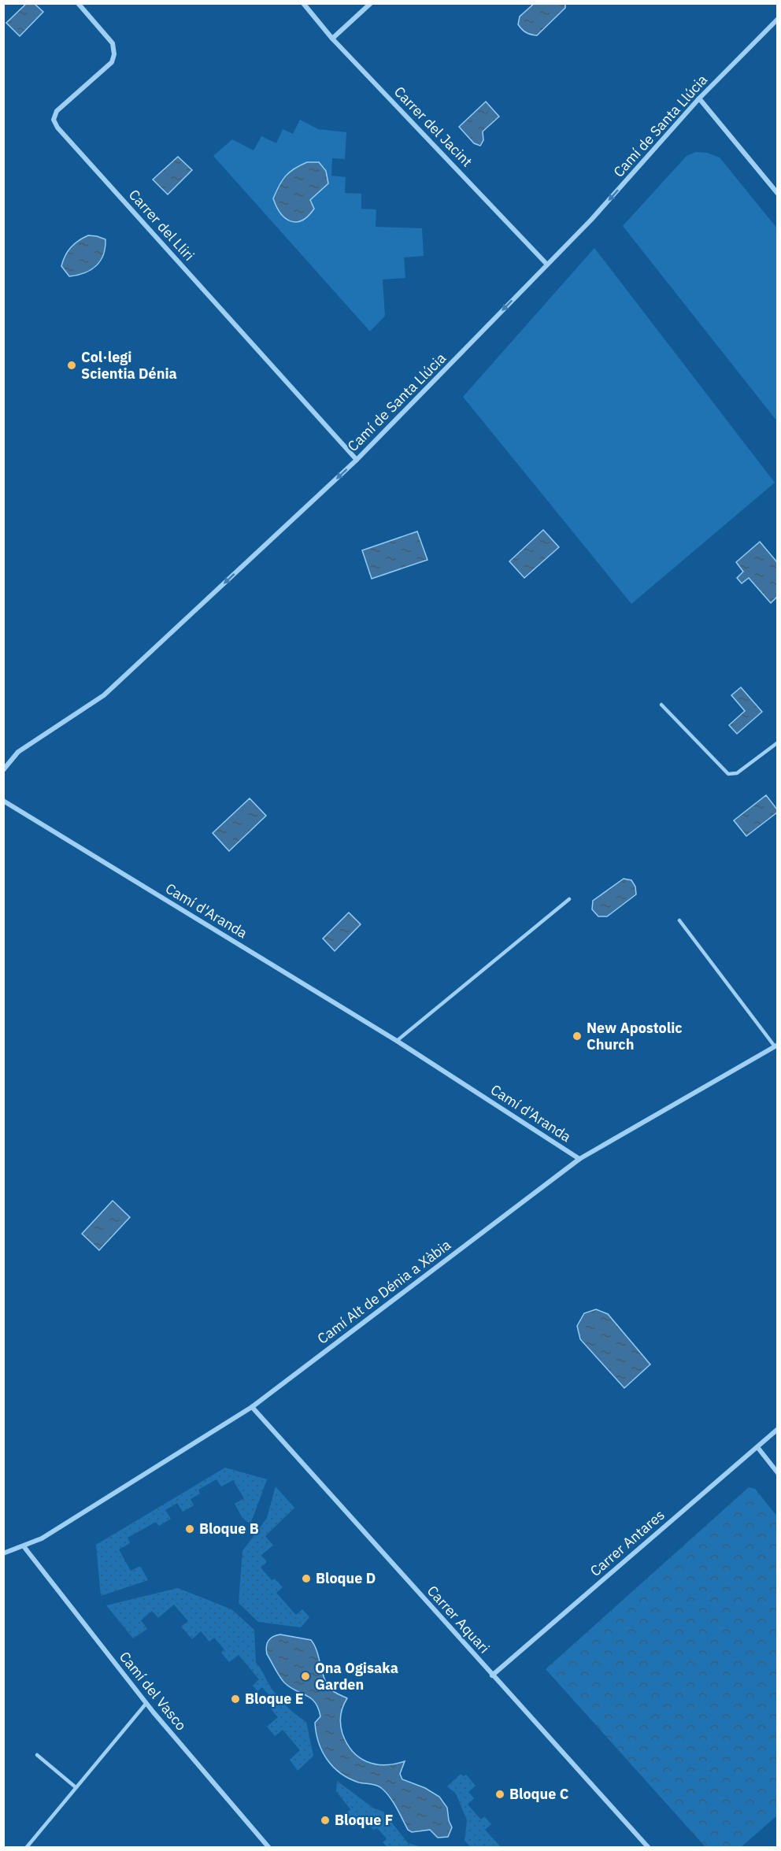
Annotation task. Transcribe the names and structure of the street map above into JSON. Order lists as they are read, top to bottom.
{
  "streets": {
    "street": [
      "Camí de Santa Llúcia",
      "Carrer del Jacint",
      "Carrer del Lliri",
      "Camí d'Aranda",
      "Camí Alt de Dénia a Xàbia",
      "Carrer Antares",
      "Carrer Aquari",
      "Camí del Vasco"
    ]
  },
  "crossings": [
    ["Camí de Santa Llúcia", "Carrer del Jacint"],
    ["Camí de Santa Llúcia", "Carrer del Lliri"],
    ["Camí d'Aranda", "Camí Alt de Dénia a Xàbia"],
    ["Camí Alt de Dénia a Xàbia", "Carrer Aquari"],
    ["Camí Alt de Dénia a Xàbia", "Camí del Vasco"],
    ["Carrer Antares", "Carrer Aquari"]
  ],
  "one_way": ["Camí de Santa Llúcia"],
  "places": [
    "Col·legi Scientia Dénia",
    "New Apostolic Church",
    "Bloque B",
    "Bloque D",
    "Ona Ogisaka Garden",
    "Bloque E",
    "Bloque C",
    "Bloque F"
  ]
}
